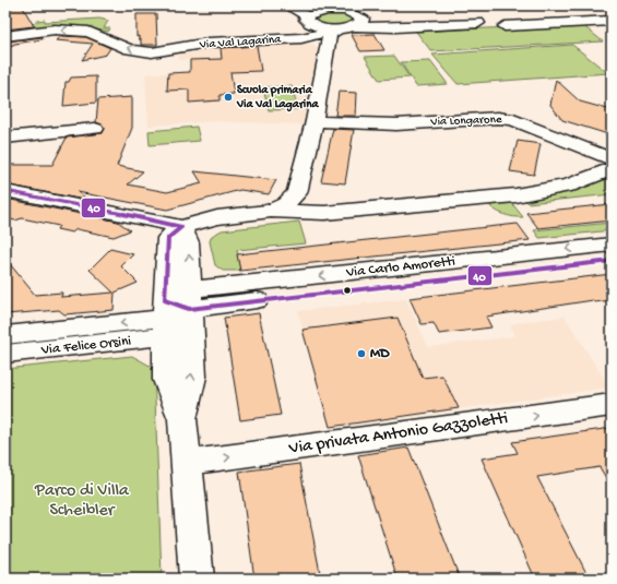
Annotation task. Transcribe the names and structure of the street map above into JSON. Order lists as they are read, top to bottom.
{
  "streets": {
    "street": [
      "Via Val Lagarina",
      "Via Longarone",
      "Via Carlo Amoretti",
      "Via Felice Orsini",
      "Via privata Antonio Gazzoletti"
    ]
  },
  "crossings": [
    ["Via Carlo Amoretti", "Via Felice Orsini"]
  ],
  "one_way": ["Via privata Antonio Gazzoletti"],
  "parks": ["Parco di Villa Scheibler"],
  "places": ["Scuola primaria Via Val Lagarina", "MD"],
  "lines": ["transit line 40"]
}
